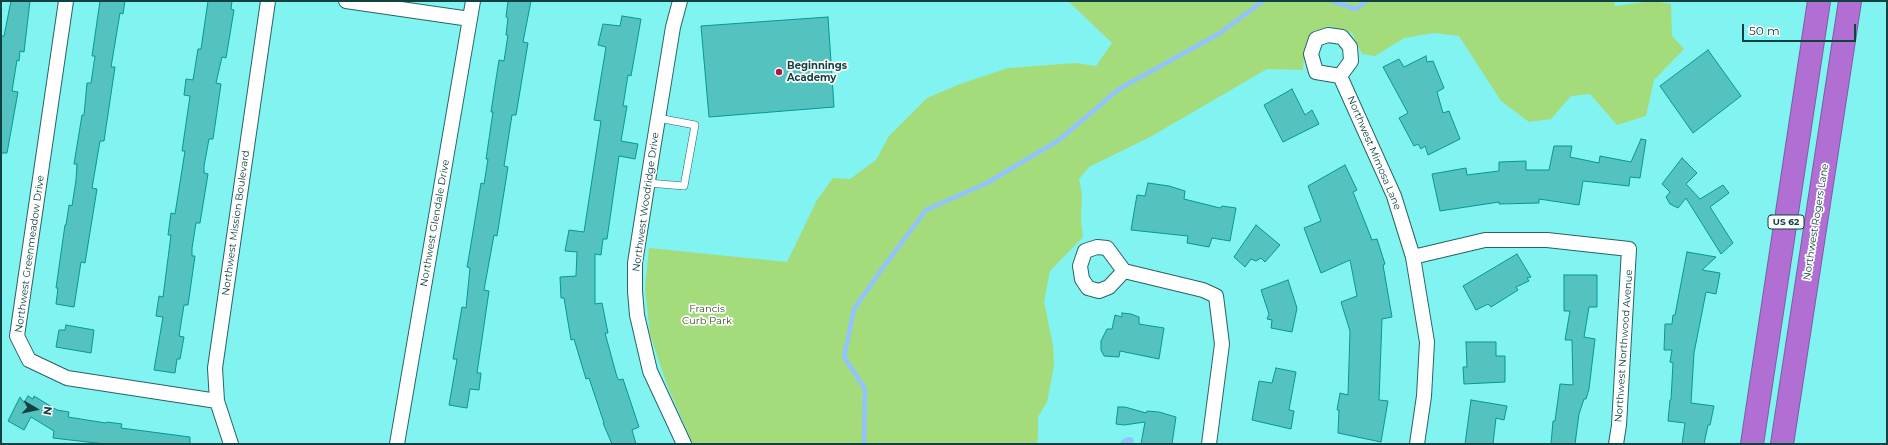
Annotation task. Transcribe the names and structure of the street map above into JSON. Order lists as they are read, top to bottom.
{
  "streets": {
    "highway": ["US 62", "Northwest Rogers Lane"],
    "street": [
      "Northwest Mimosa Lane",
      "Northwest Woodridge Drive",
      "Northwest Mission Boulevard",
      "Northwest Glendale Drive",
      "Northwest Greenmeadow Drive",
      "Northwest Northwood Avenue"
    ]
  },
  "crossings": [
    ["Northwest Mimosa Lane", "Northwest Northwood Avenue"],
    ["Northwest Mission Boulevard", "Northwest Greenmeadow Drive"]
  ],
  "parks": ["Francis Curb Park"],
  "places": ["Beginnings Academy"],
  "scale_bar": "50 m",
  "north": "right"
}
